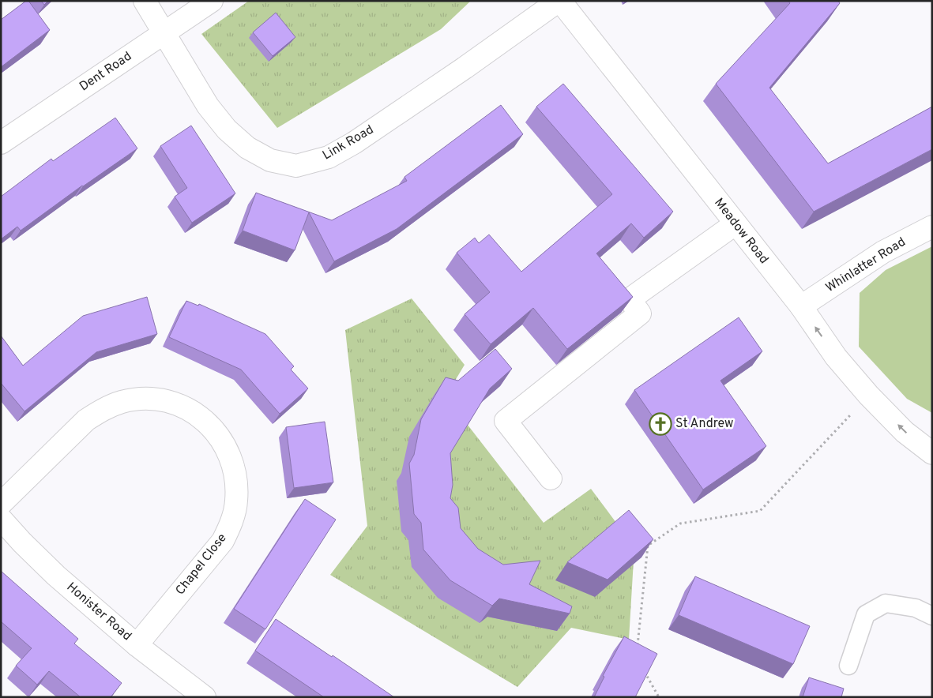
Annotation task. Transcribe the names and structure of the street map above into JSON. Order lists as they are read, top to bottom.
{
  "streets": {
    "street": [
      "Dent Road",
      "Link Road",
      "Meadow Road",
      "Whinlatter Road",
      "Chapel Close",
      "Honister Road"
    ]
  },
  "crossings": [
    ["Dent Road", "Link Road"],
    ["Link Road", "Meadow Road"],
    ["Meadow Road", "Whinlatter Road"],
    ["Chapel Close", "Honister Road"]
  ],
  "places": {
    "church": ["St Andrew"]
  }
}
